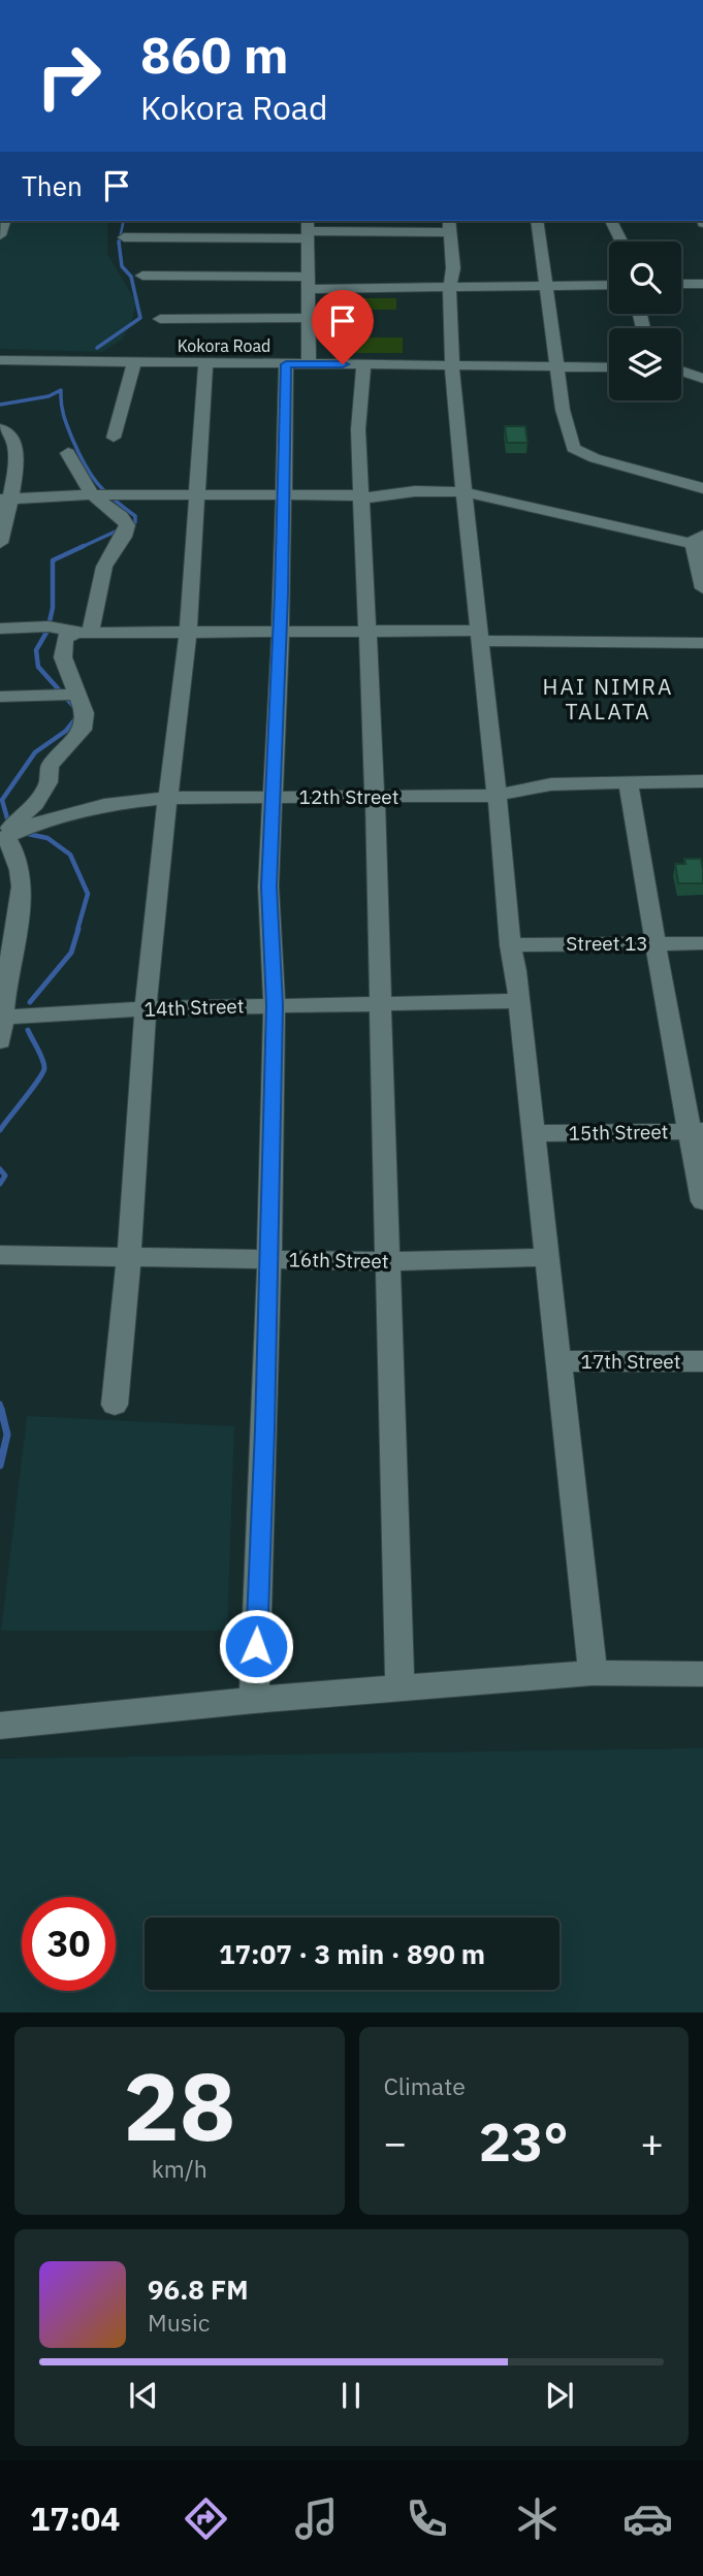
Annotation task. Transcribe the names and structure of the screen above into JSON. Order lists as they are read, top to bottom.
{
  "streets": {
    "street": [
      "Kokora Road",
      "12th Street",
      "Street 13",
      "14th Street",
      "15th Street",
      "16th Street",
      "17th Street"
    ]
  },
  "districts": ["HAI NIMRA TALATA"],
  "page": {
    "turn": ["860 m", "Kokora Road"],
    "then": "Then",
    "limit": "30",
    "trip": "17:07 · 3 min · 890 m",
    "tile": [
      ["28", "km/h"],
      "Climate"
    ],
    "heat": ["−", "23°", "+"],
    "song": ["96.8 FM", "Music"],
    "tabs": "17:04"
  }
}
